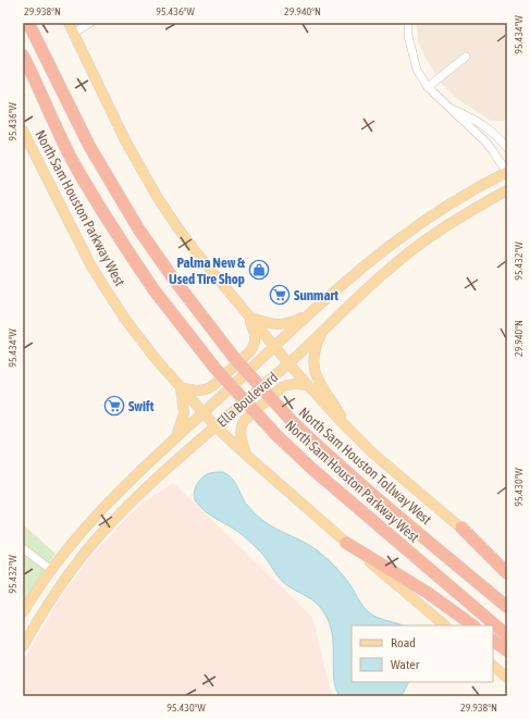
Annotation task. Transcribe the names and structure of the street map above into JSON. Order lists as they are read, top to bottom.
{
  "streets": {
    "highway": ["North Sam Houston Parkway West", "North Sam Houston Tollway West"],
    "main road": ["Ella Boulevard"]
  },
  "crossings": [
    ["North Sam Houston Parkway West", "Ella Boulevard"]
  ],
  "places": {
    "shop": ["Palma New & Used Tire Shop"],
    "supermarket": ["Sunmart", "Swift"]
  },
  "legend": ["Road", "Water"],
  "coordinates": [
    "29.938°N",
    "95.436°W",
    "29.940°N",
    "95.434°W",
    "95.432°W",
    "95.430°W"
  ]
}
